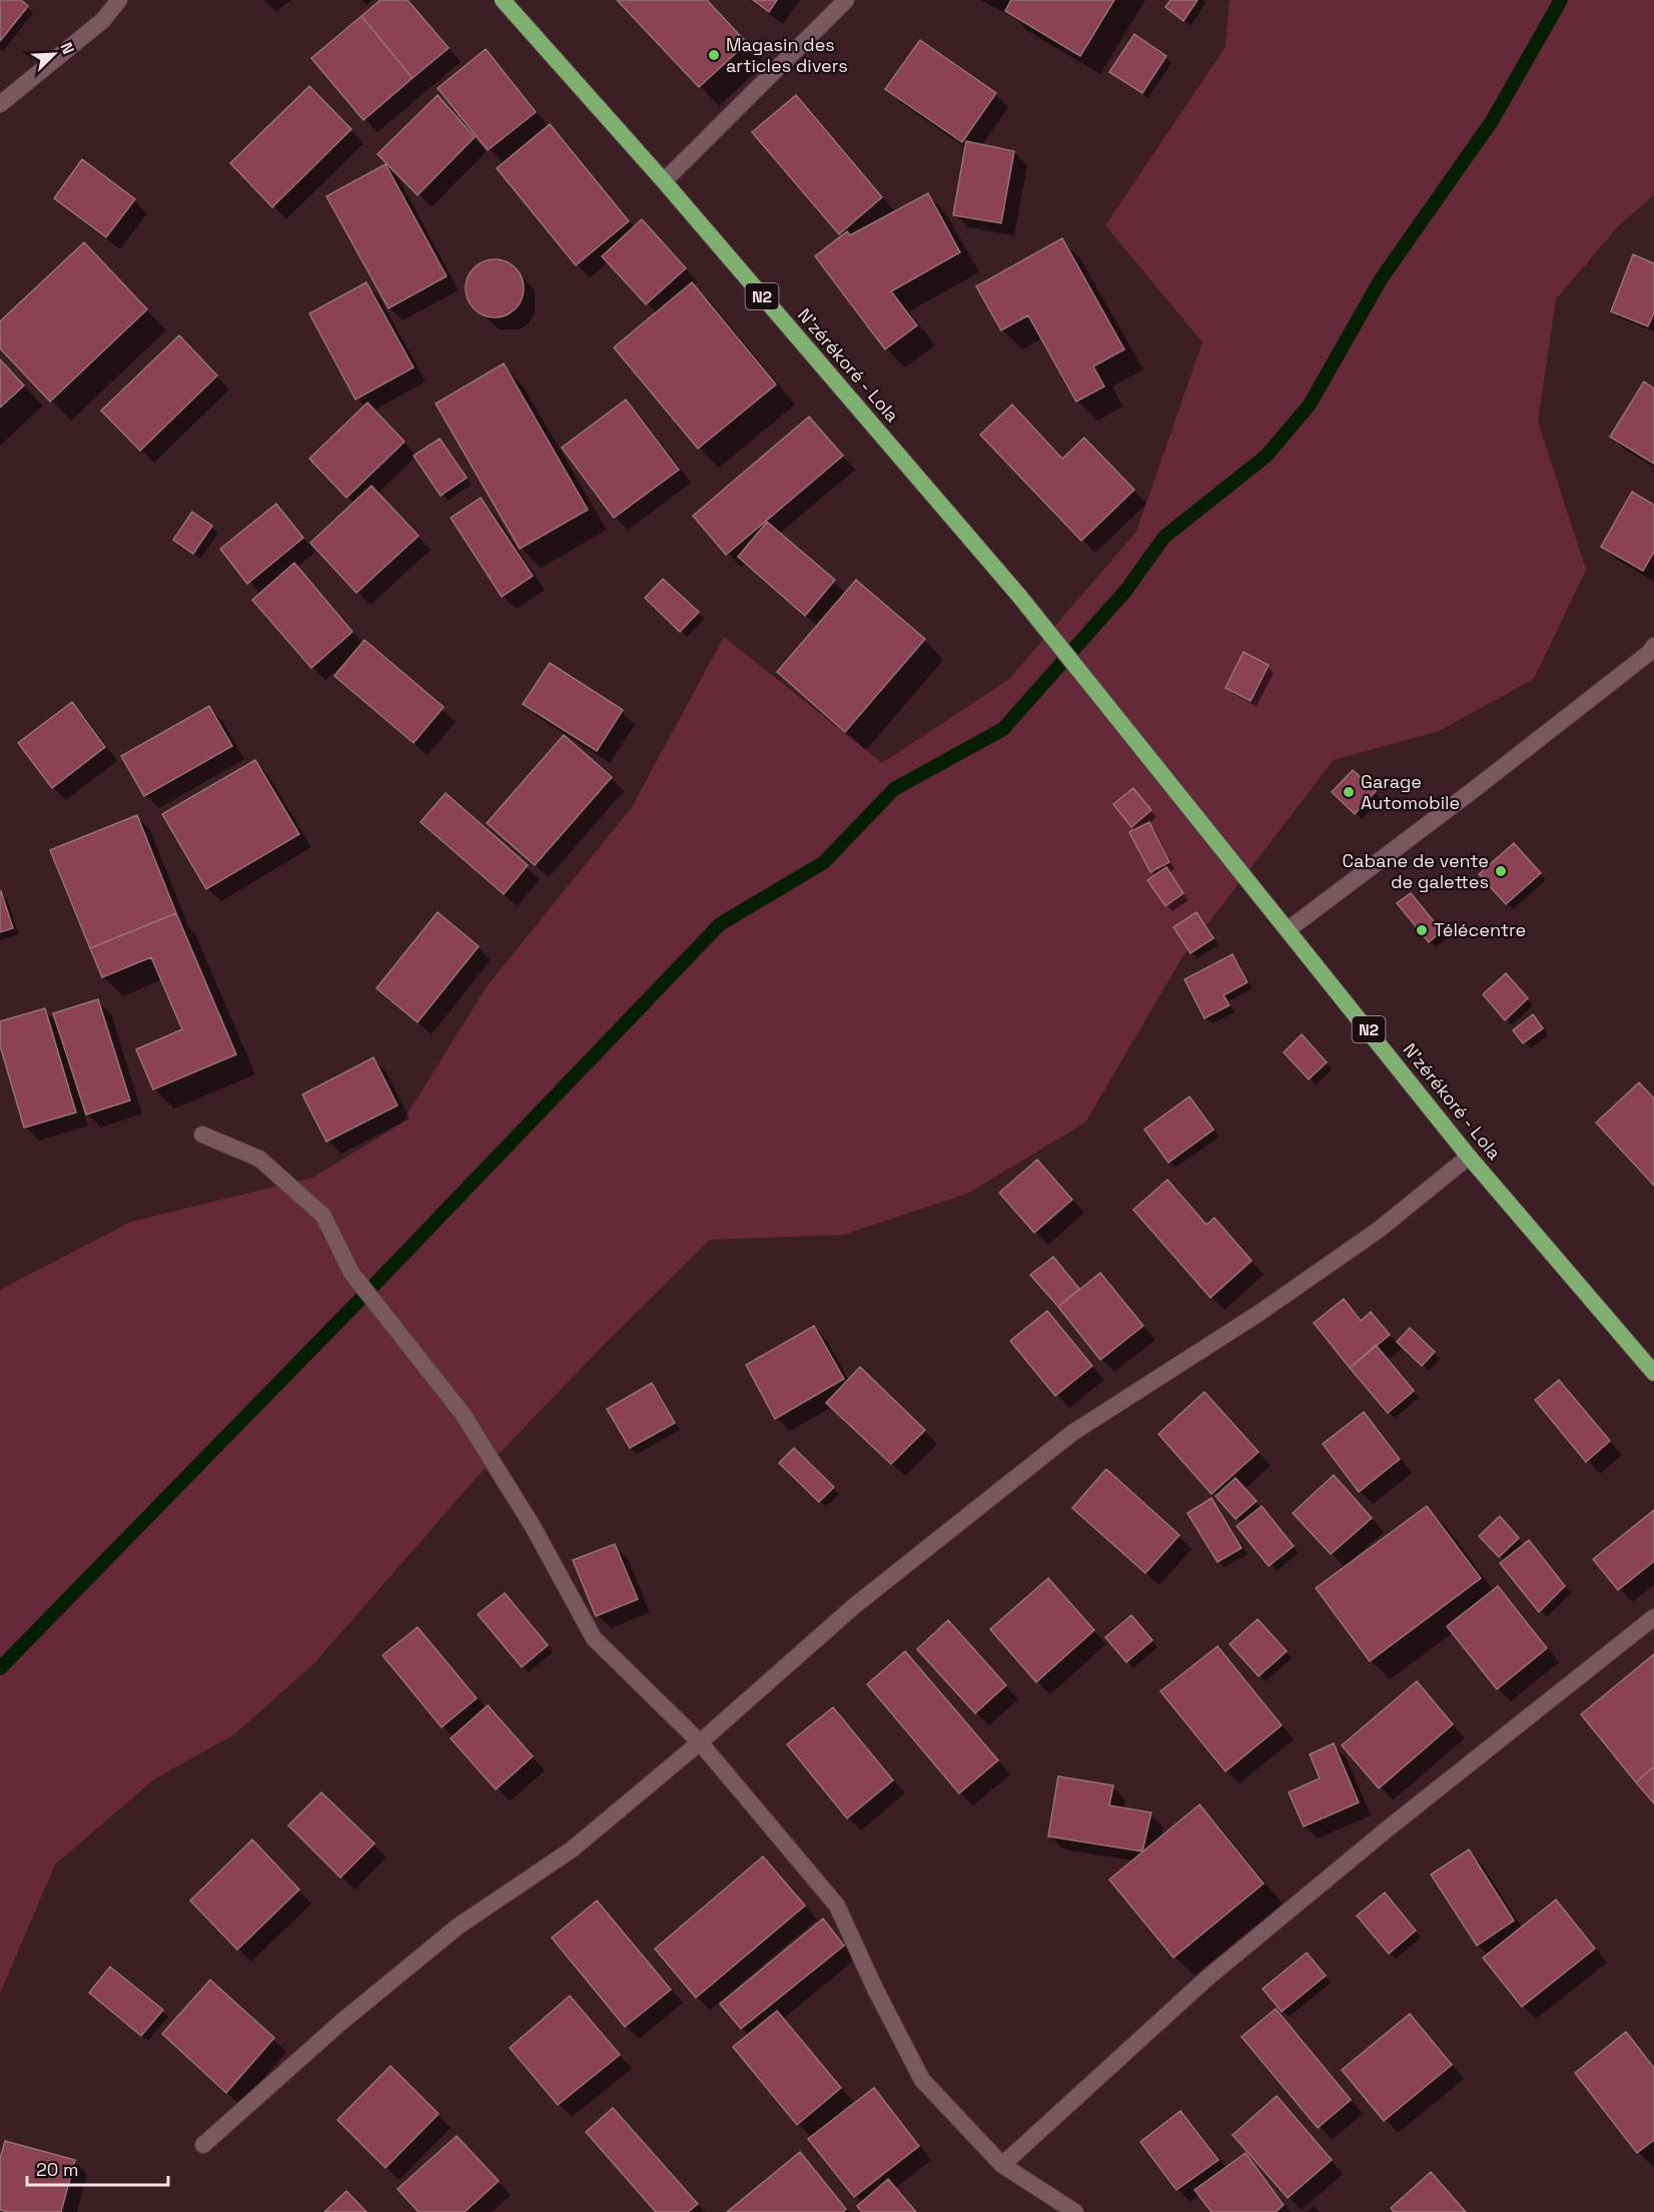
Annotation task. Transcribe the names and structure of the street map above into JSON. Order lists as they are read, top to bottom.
{
  "streets": {
    "highway": ["N2", "N'zérékoré - Lola"]
  },
  "places": [
    "Magasin des articles divers",
    "Garage Automobile",
    "Cabane de vente de galettes",
    "Télécentre"
  ],
  "scale_bar": "20 m",
  "north": "top right"
}
